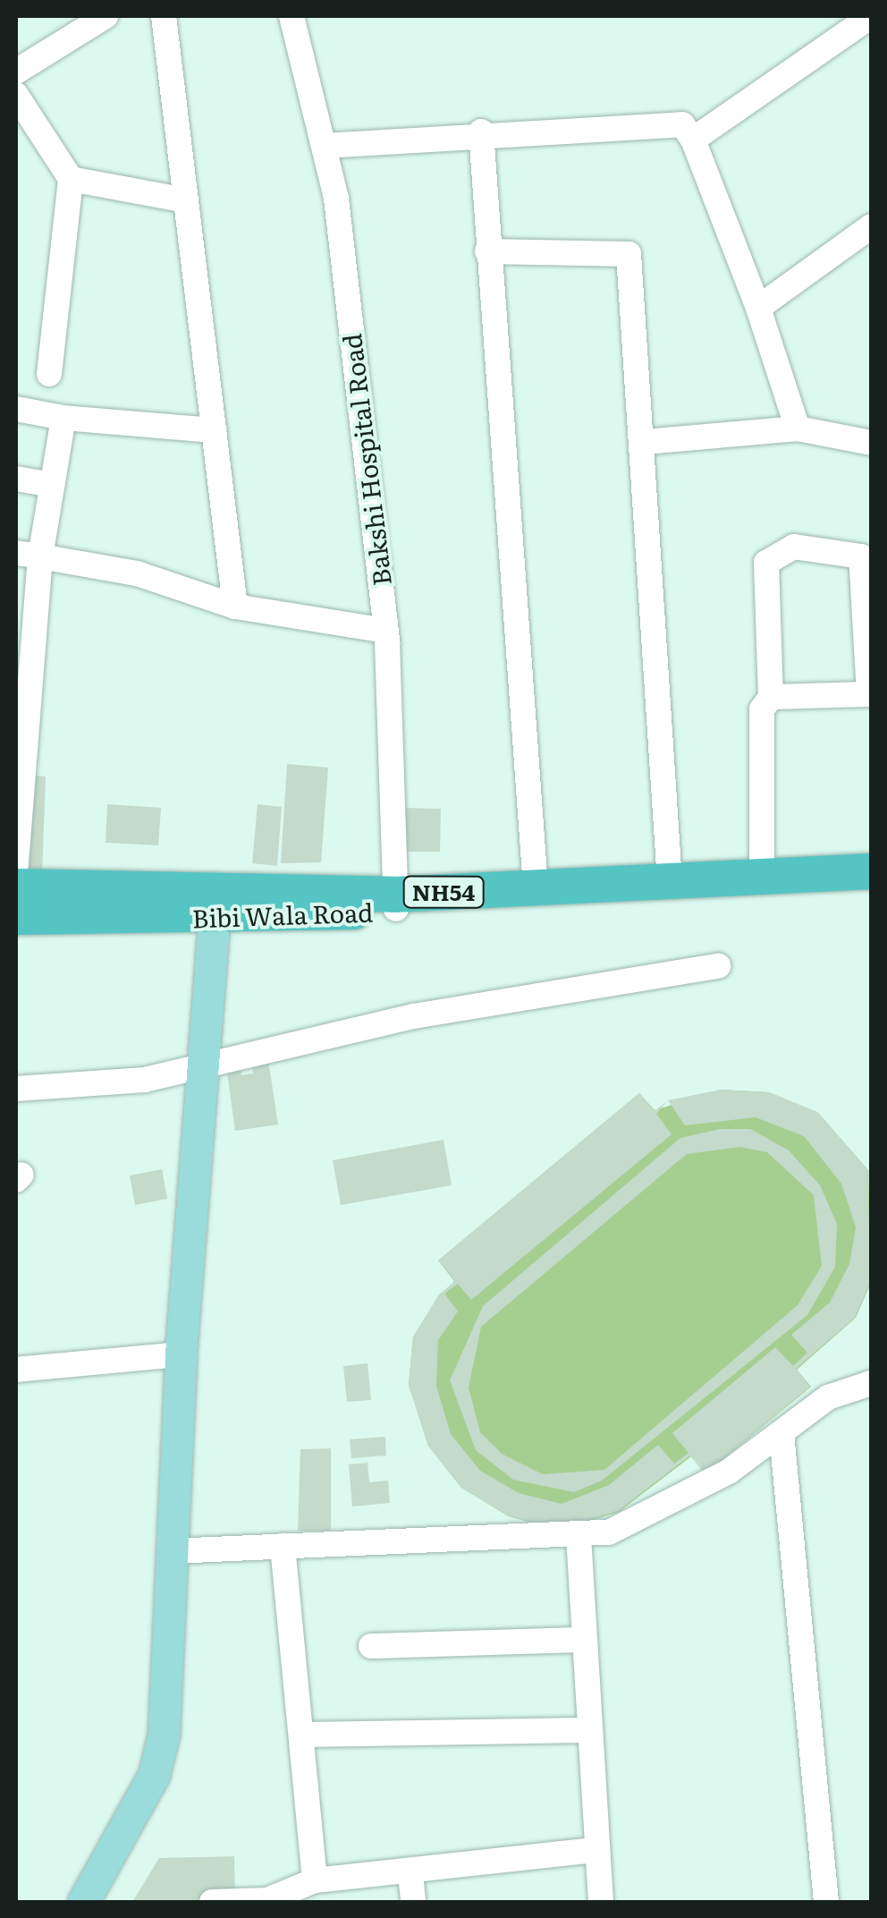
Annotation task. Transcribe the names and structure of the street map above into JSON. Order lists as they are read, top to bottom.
{
  "streets": {
    "highway": ["NH54", "Bibi Wala Road"],
    "street": ["Bakshi Hospital Road"]
  },
  "crossings": [
    ["Bakshi Hospital Road", "NH54"],
    ["Bakshi Hospital Road", "Bibi Wala Road"],
    ["NH54", "Bibi Wala Road"]
  ]
}
